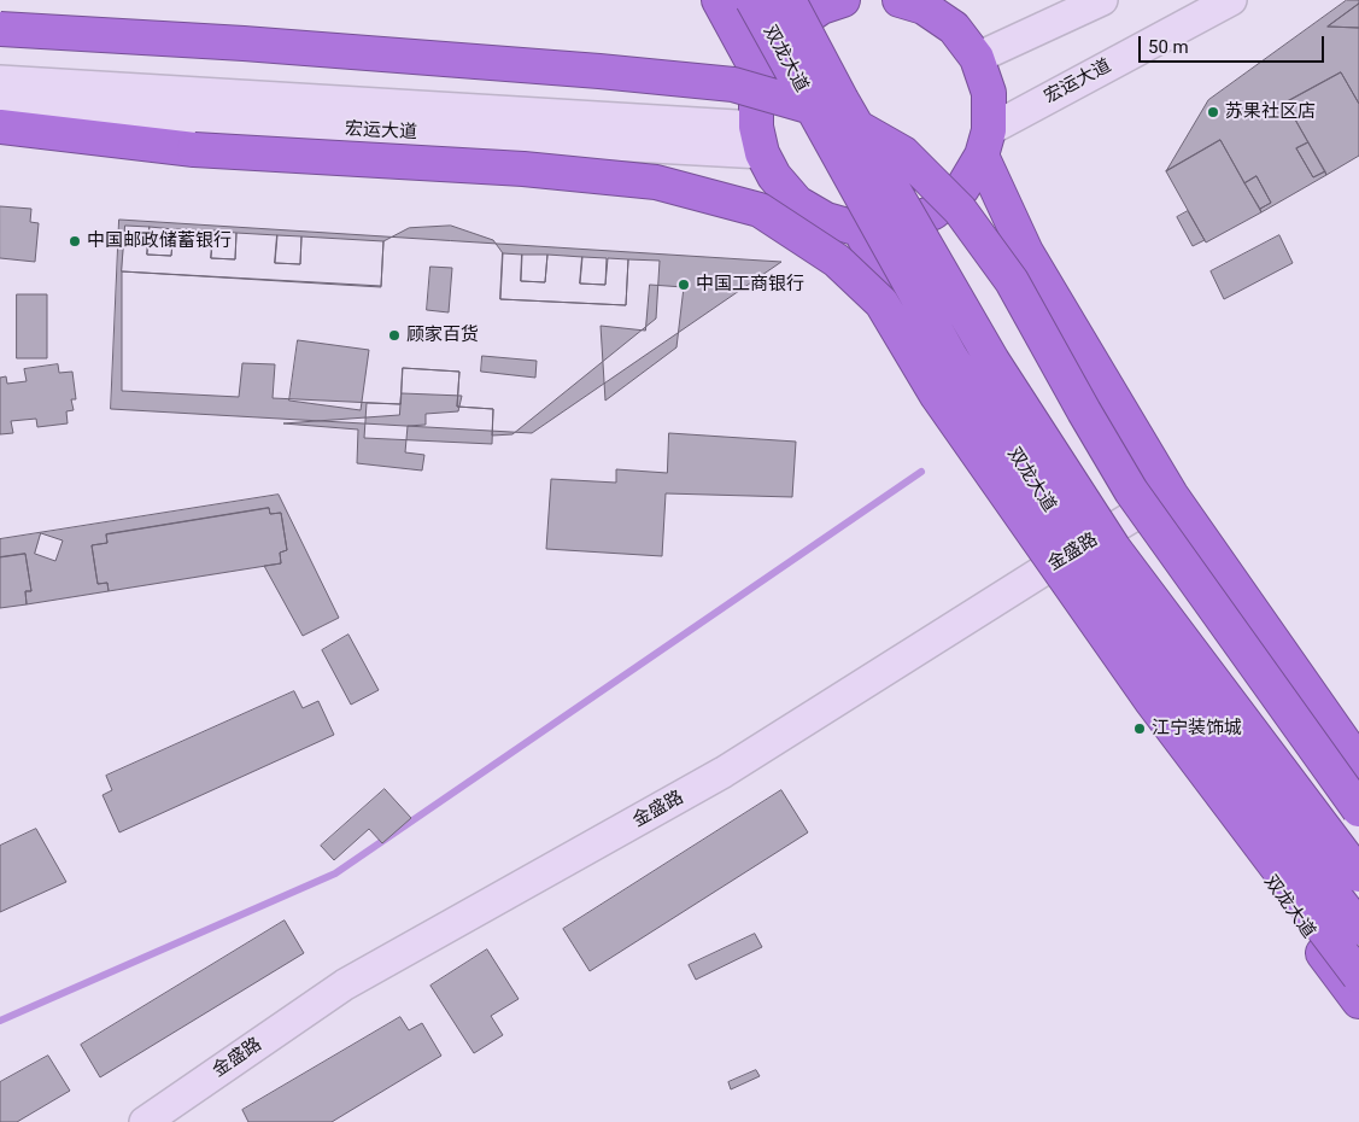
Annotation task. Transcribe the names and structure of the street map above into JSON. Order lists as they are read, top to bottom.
{
  "streets": {
    "highway": ["双龙大道"],
    "main road": ["宏运大道", "金盛路"]
  },
  "crossings": [
    ["双龙大道", "金盛路"]
  ],
  "places": [
    "苏果社区店",
    "中国邮政储蓄银行",
    "中国工商银行",
    "顾家百货",
    "江宁装饰城"
  ],
  "scale_bar": "50 m"
}
